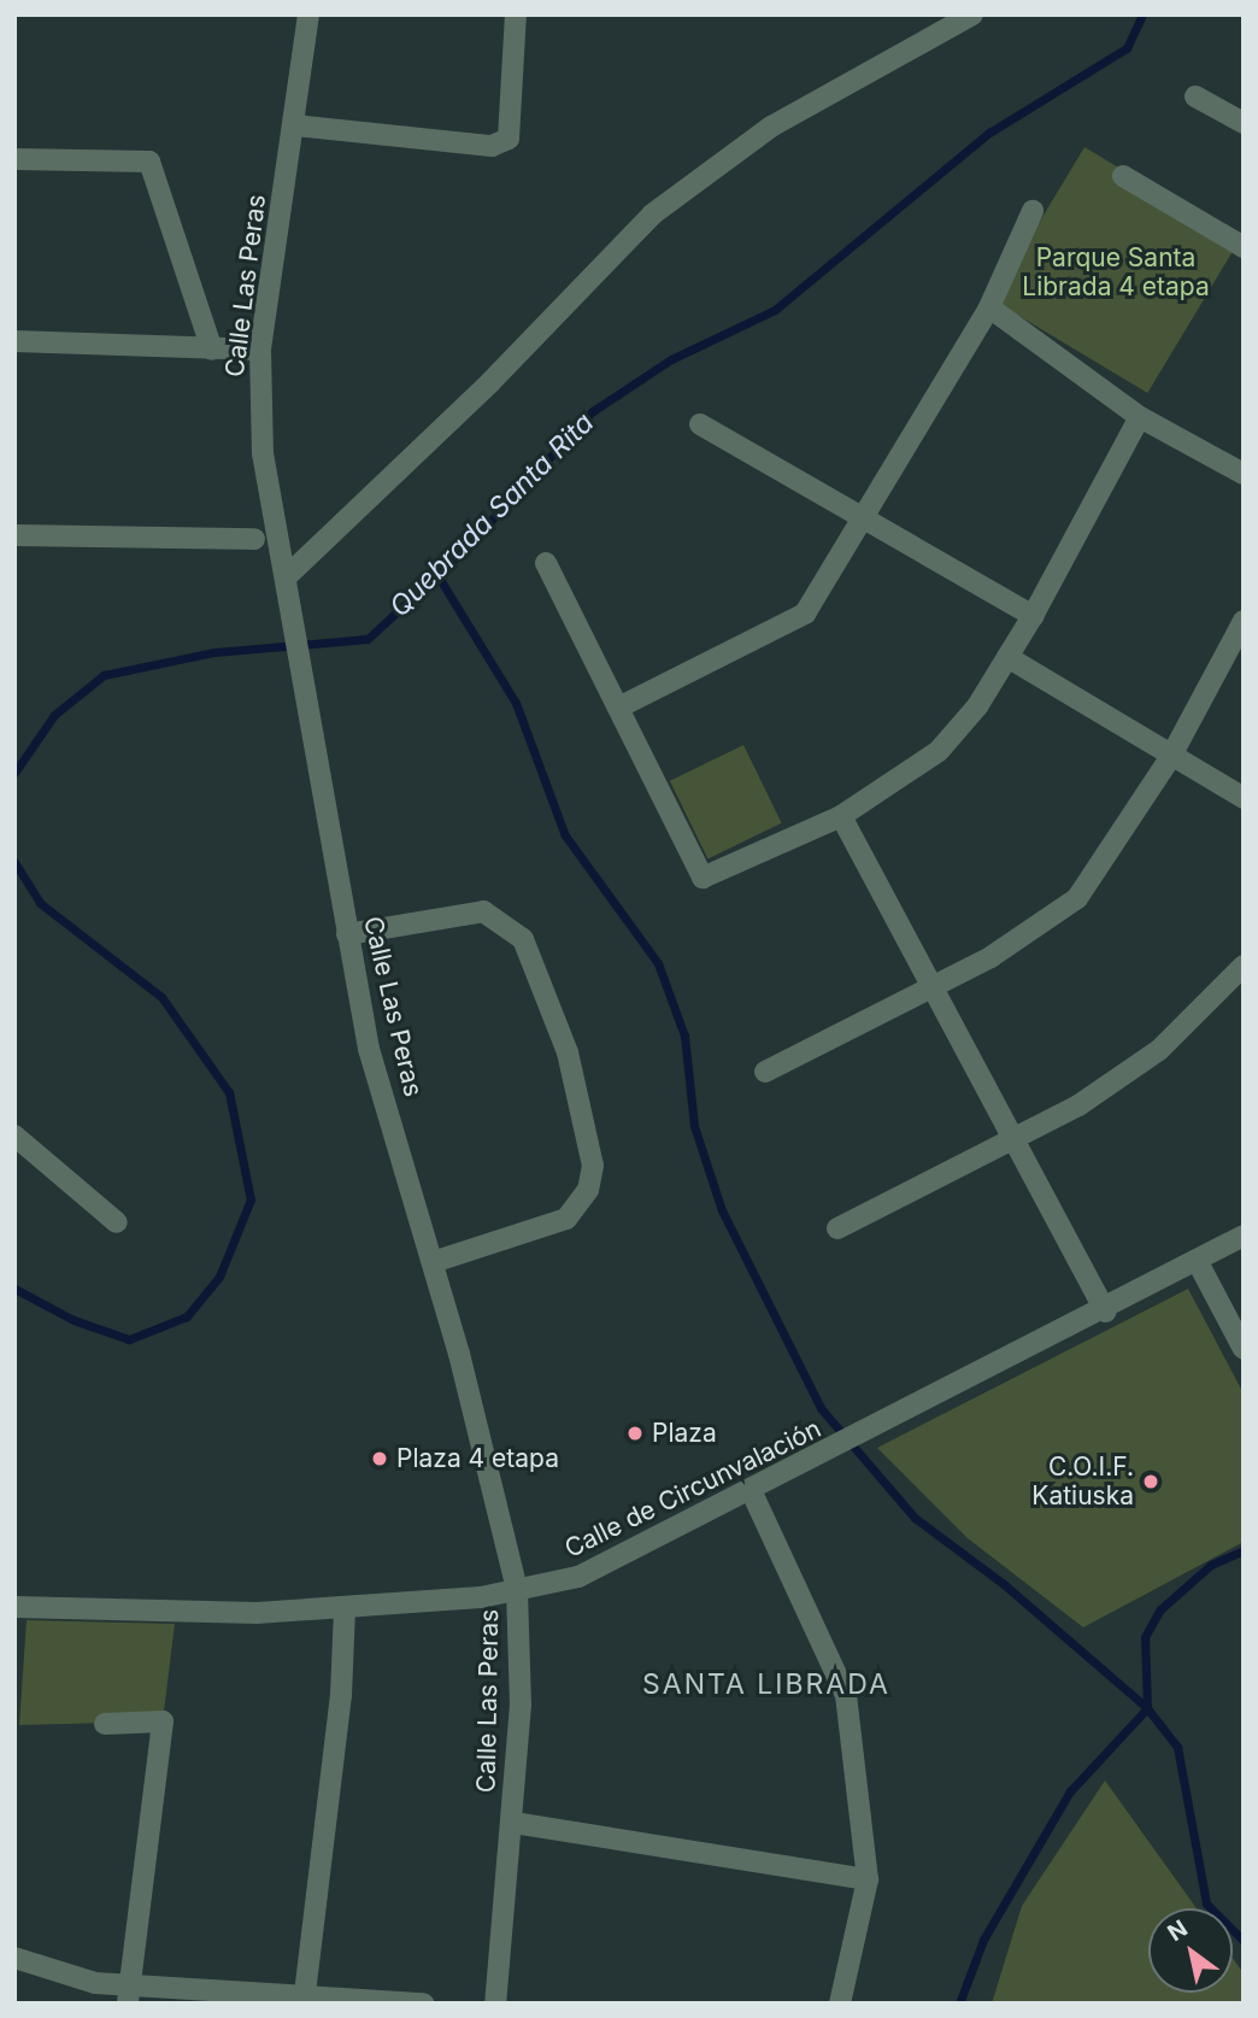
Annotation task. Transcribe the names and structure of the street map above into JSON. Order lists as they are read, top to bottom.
{
  "streets": {
    "street": ["Calle Las Peras", "Calle de Circunvalación"]
  },
  "crossings": [
    ["Calle Las Peras", "Calle de Circunvalación"]
  ],
  "districts": ["SANTA LIBRADA"],
  "water": ["Quebrada Santa Rita"],
  "parks": ["Parque Santa Librada 4 etapa"],
  "places": ["Plaza", "Plaza 4 etapa", "C.O.I.F. Katiuska"],
  "north": "top left"
}
